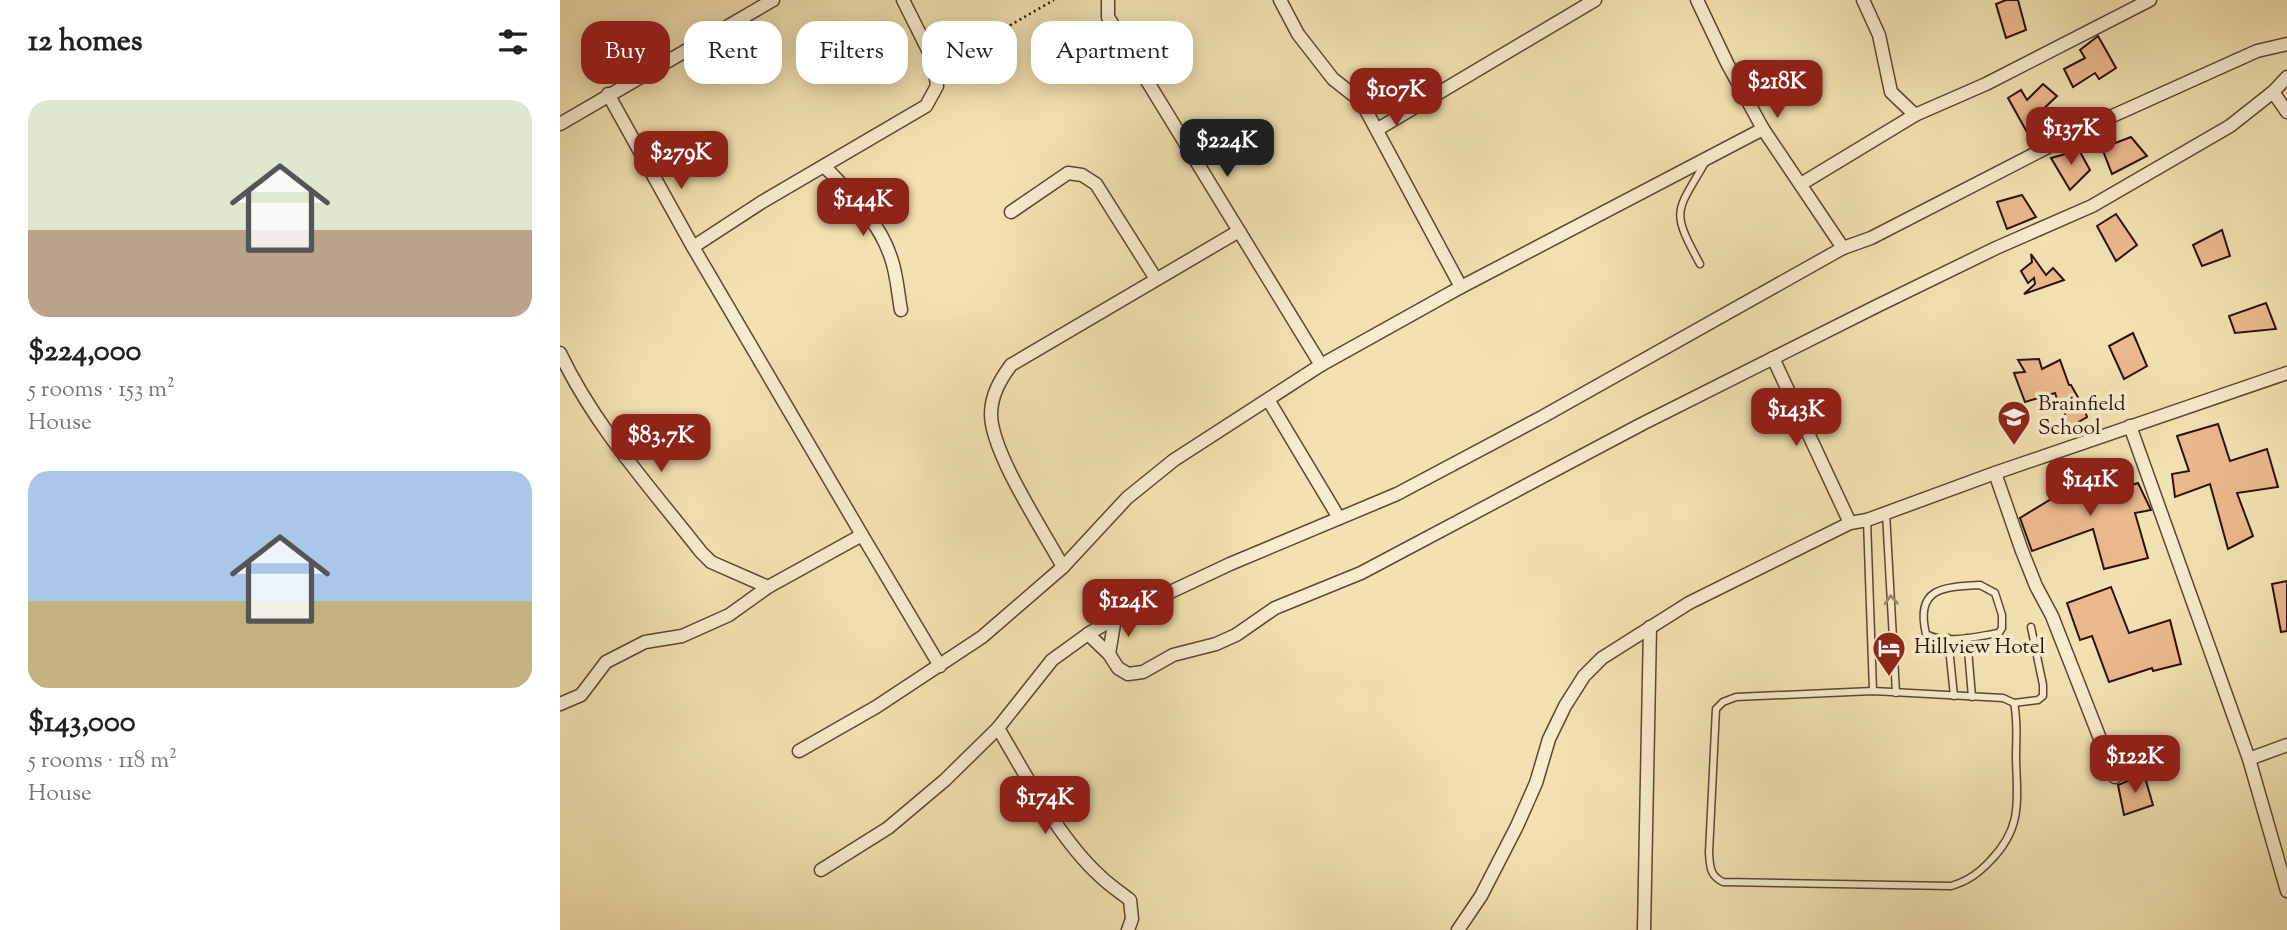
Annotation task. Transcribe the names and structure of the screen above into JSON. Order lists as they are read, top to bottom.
{
  "places": {
    "school or university": ["Brainfield School"],
    "hotel": ["Hillview Hotel"]
  },
  "page": {
    "heading": "12 homes",
    "chip": [
      "Buy",
      "Rent",
      "Filters",
      "New",
      "Apartment"
    ],
    "price": [
      "$218K",
      "$107K",
      "$137K",
      "$224K",
      "$279K",
      "$144K",
      "$143K",
      "$83.7K",
      "$141K",
      "$124K",
      "$122K",
      "$174K"
    ],
    "list": [
      {
        "name": "$224,000",
        "note": "5 rooms · 153 m² · House"
      },
      {
        "name": "$143,000",
        "note": "5 rooms · 118 m² · House"
      }
    ]
  }
}
